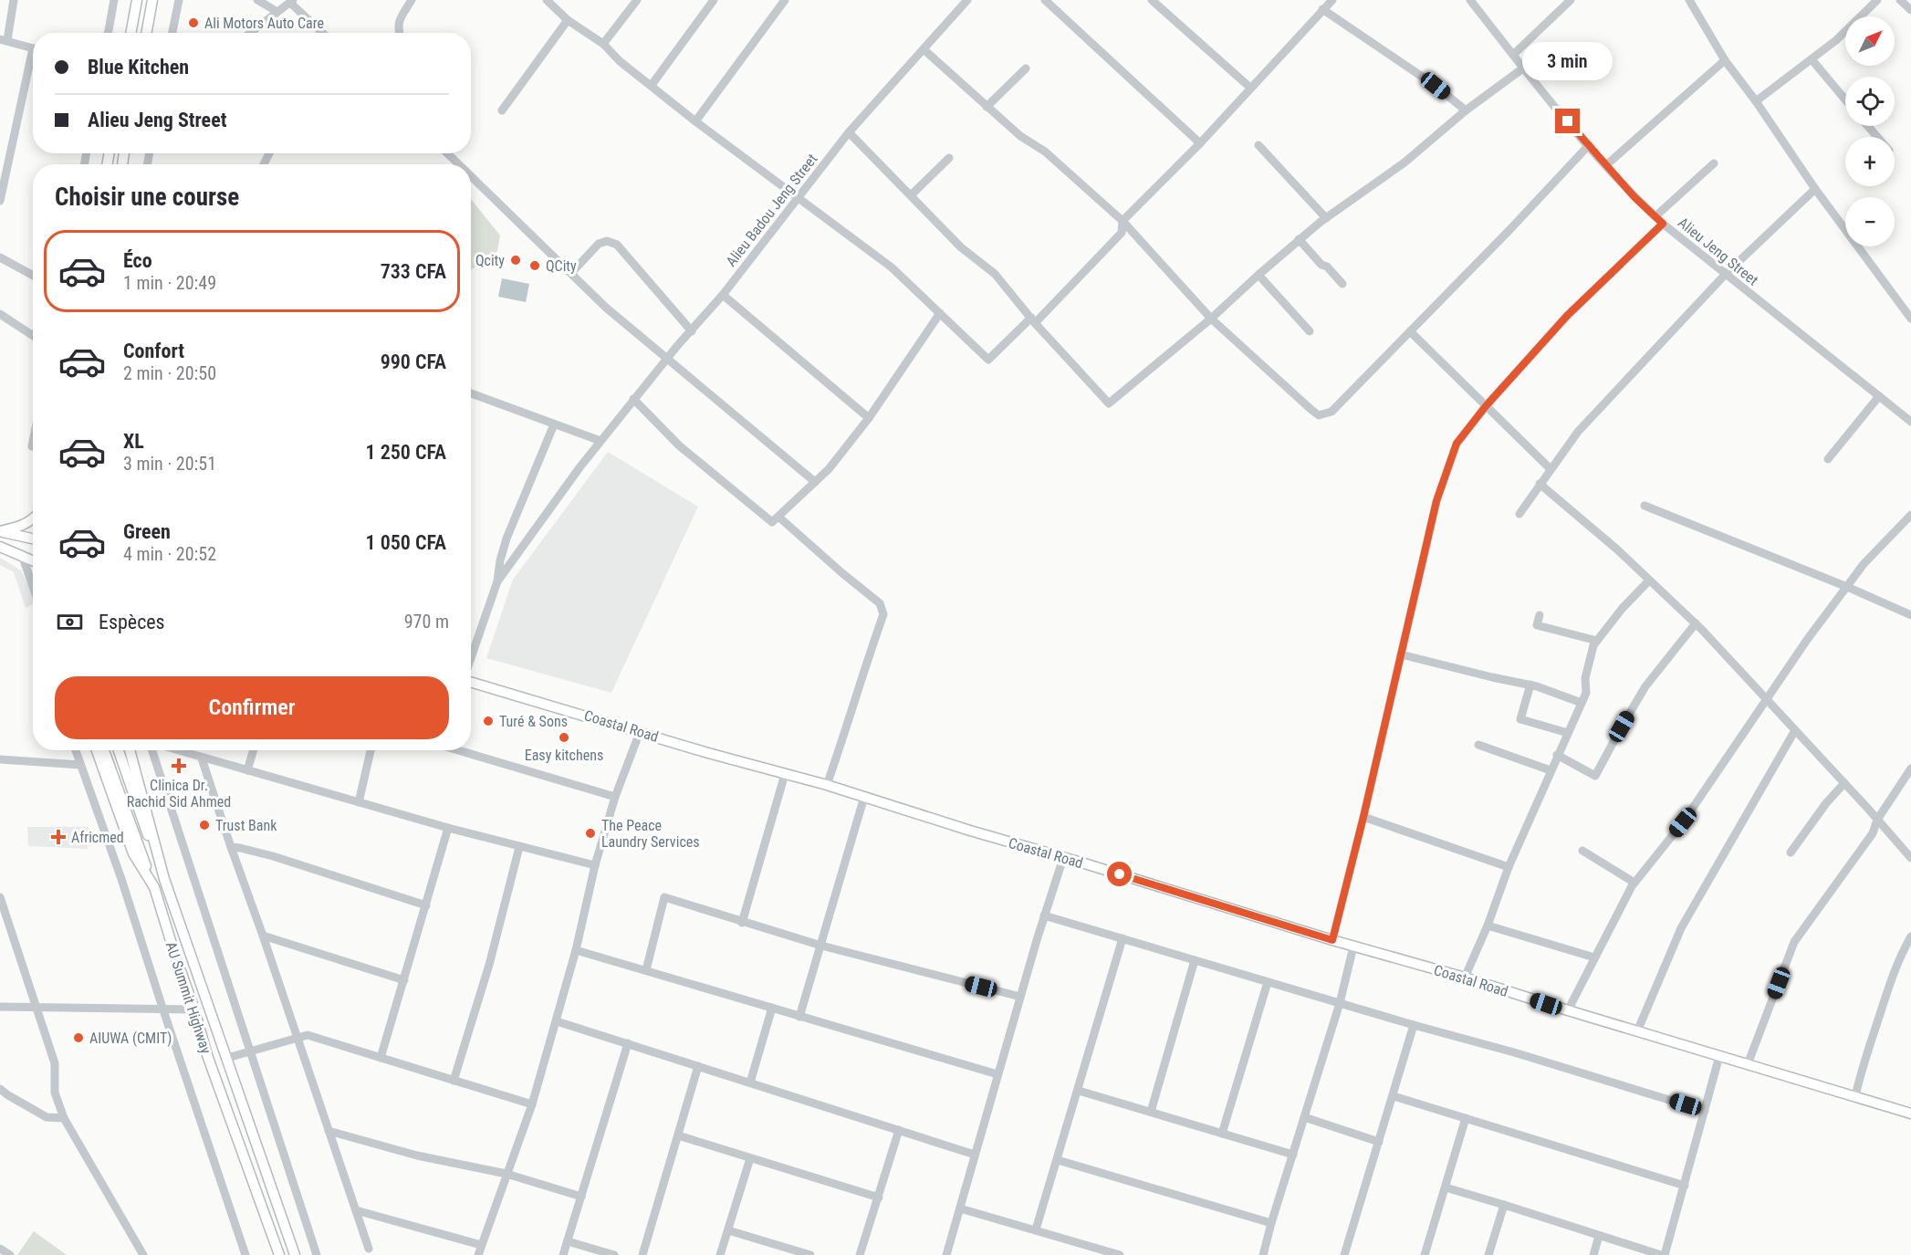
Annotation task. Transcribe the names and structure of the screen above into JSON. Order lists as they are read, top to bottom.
{
  "streets": {
    "main road": ["Coastal Road", "AU Summit Highway"],
    "street": ["Alieu Badou Jeng Street", "Alieu Jeng Street"]
  },
  "places": {
    "other": [
      "Ali Motors Auto Care",
      "Qcity",
      "QCity",
      "Turé & Sons",
      "Easy kitchens",
      "Trust Bank",
      "The Peace Laundry Services",
      "AIUWA (CMIT)"
    ],
    "health": ["Clinica Dr. Rachid Sid Ahmed", "Africmed"]
  },
  "north": "top right",
  "page": {
    "map_buttons": ["+", "−"],
    "banner": ["Blue Kitchen", "Alieu Jeng Street"],
    "bubble": "3 min",
    "heading": "Choisir une course",
    "list": [
      {
        "name": "Éco",
        "note": "1 min · 20:49",
        "value": "733 CFA"
      },
      {
        "name": "Confort",
        "note": "2 min · 20:50",
        "value": "990 CFA"
      },
      {
        "name": "XL",
        "note": "3 min · 20:51",
        "value": "1 250 CFA"
      },
      {
        "name": "Green",
        "note": "4 min · 20:52",
        "value": "1 050 CFA"
      }
    ],
    "pay": ["Espèces", "970 m"],
    "buttons": "Confirmer"
  }
}
